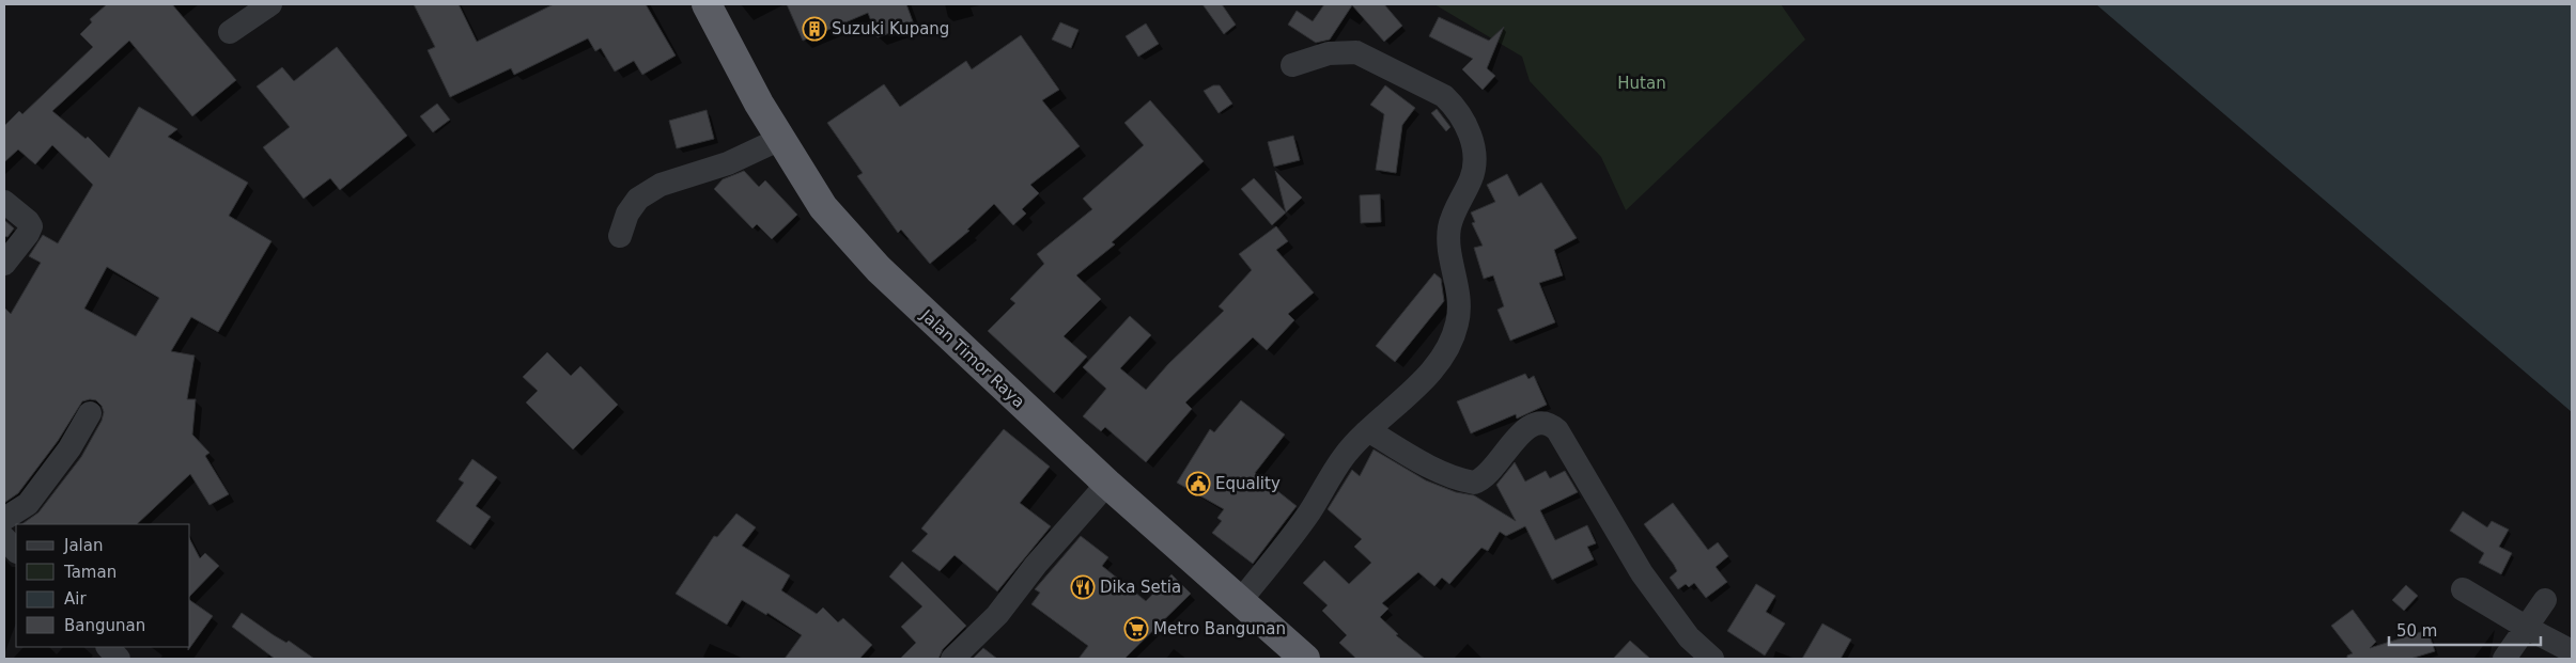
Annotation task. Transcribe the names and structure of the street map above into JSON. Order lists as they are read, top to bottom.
{
  "streets": {
    "highway": ["Jalan Timor Raya"]
  },
  "parks": ["Hutan"],
  "places": {
    "building": ["Suzuki Kupang"],
    "public building": ["Equality"],
    "restaurant": ["Dika Setia"],
    "supermarket": ["Metro Bangunan"]
  },
  "legend": [
    "Jalan",
    "Taman",
    "Air",
    "Bangunan"
  ],
  "scale_bar": "50 m"
}
